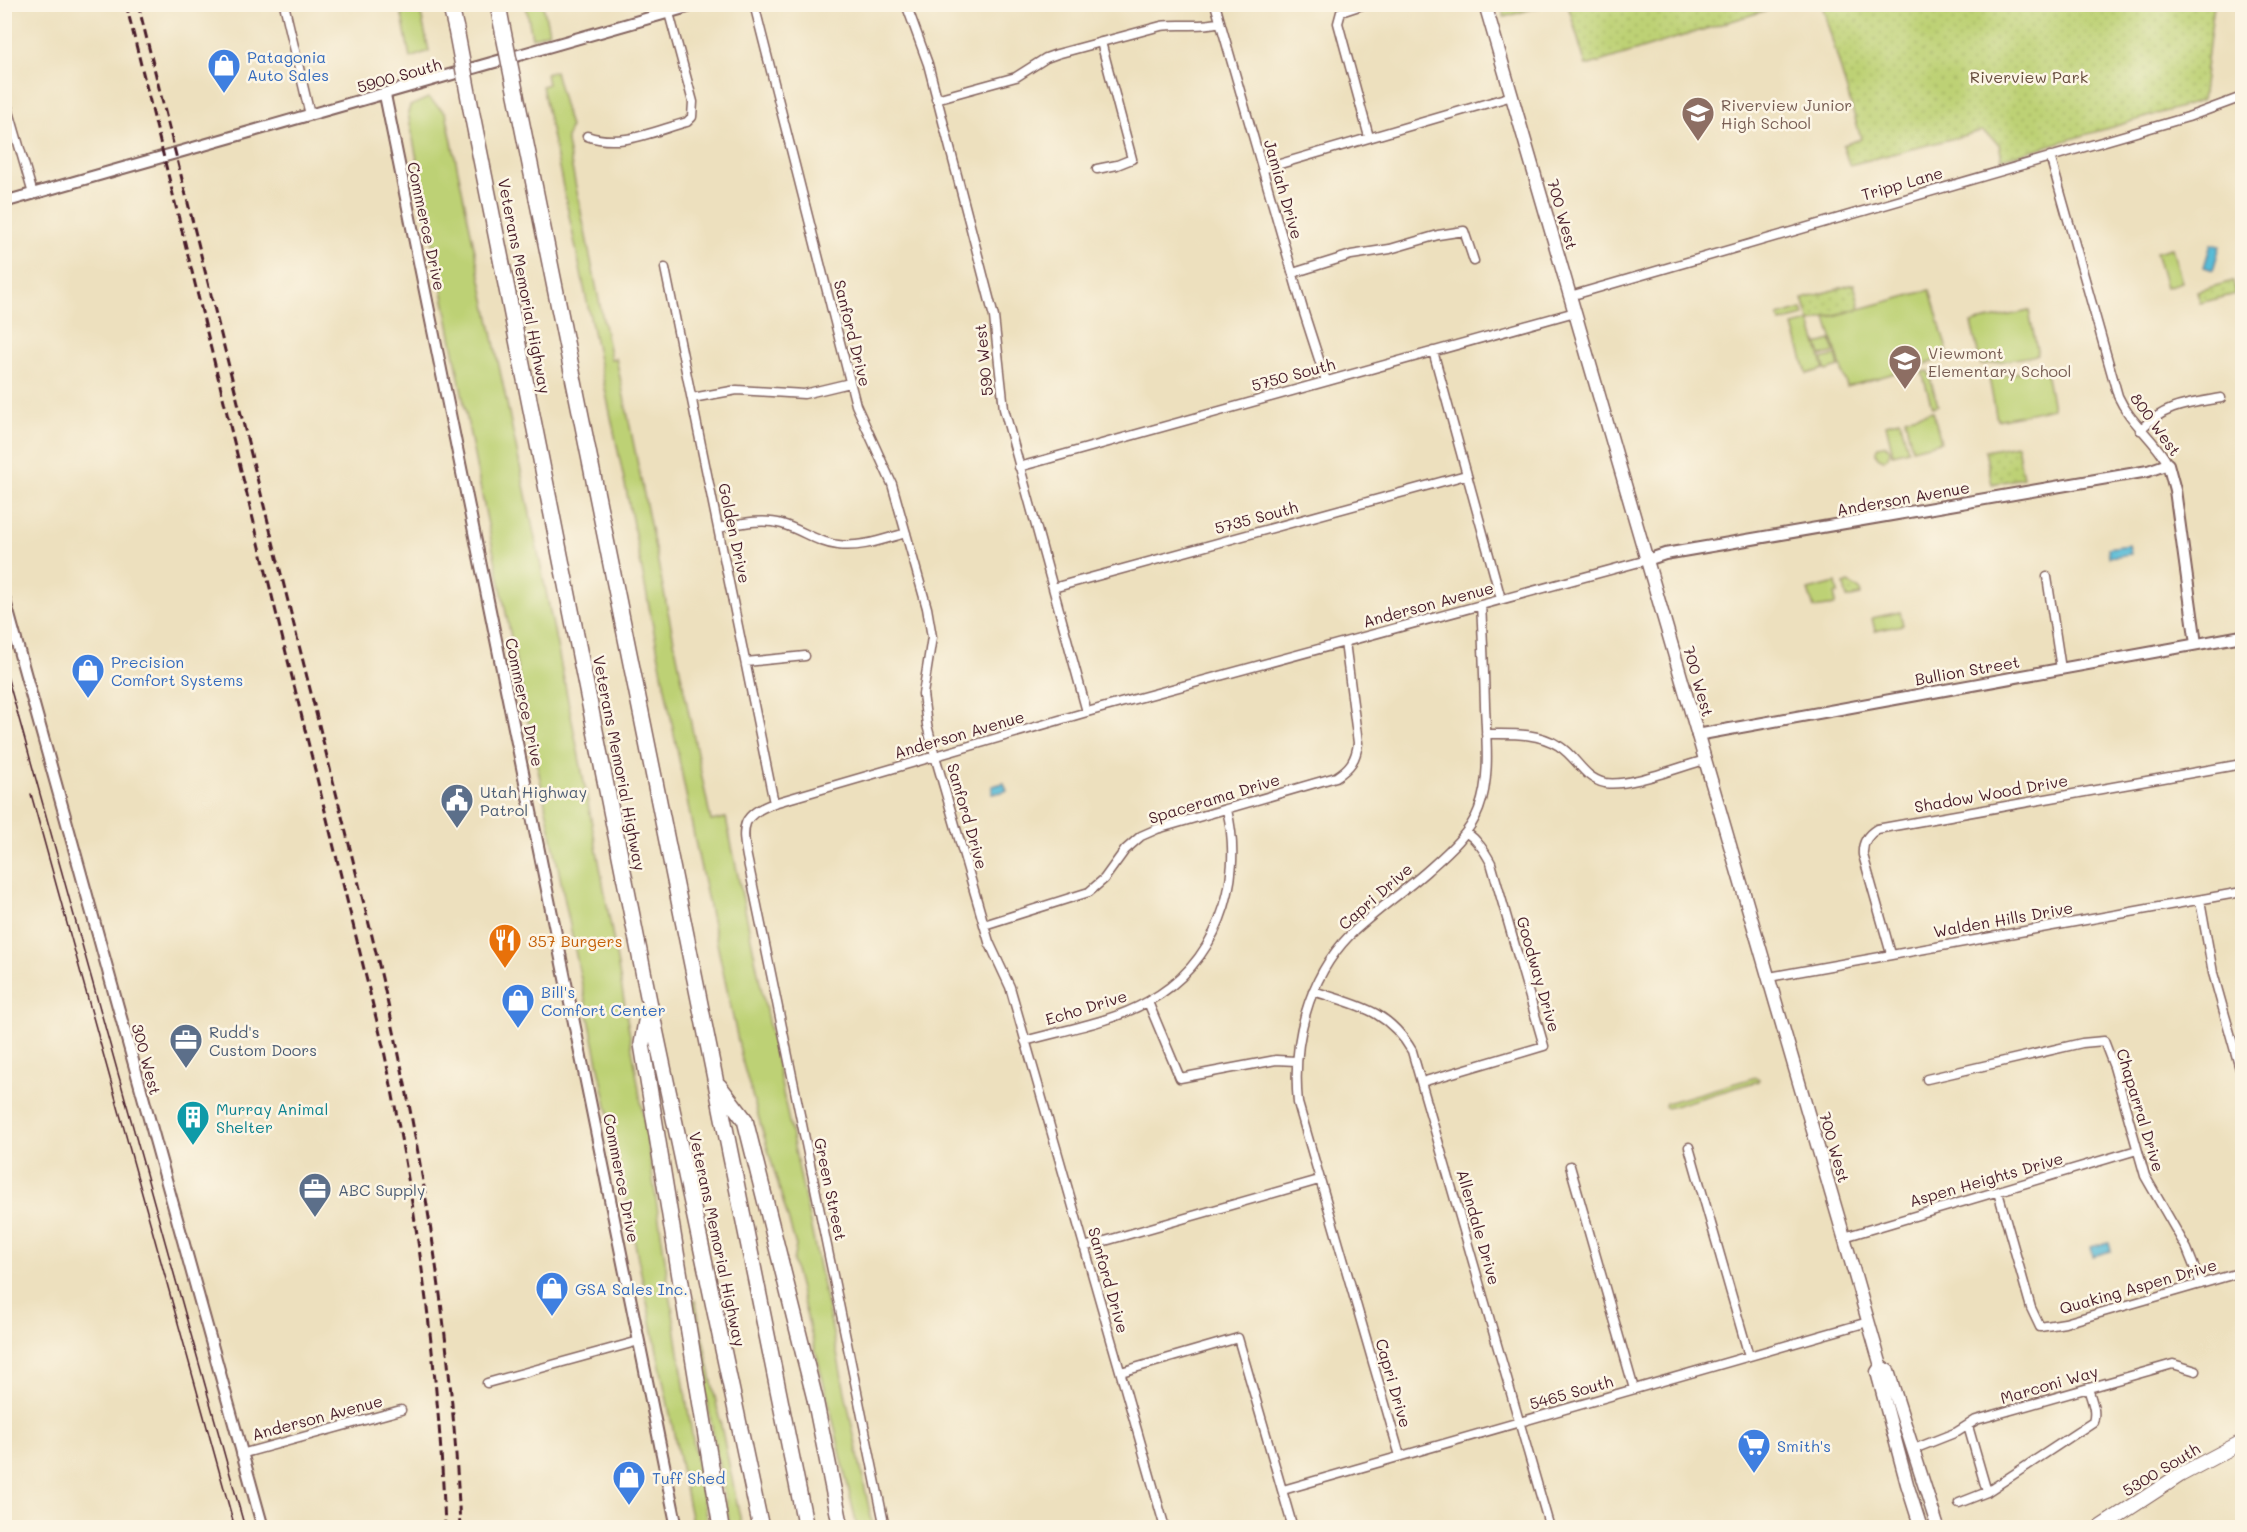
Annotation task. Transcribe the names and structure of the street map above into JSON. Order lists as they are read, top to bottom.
{
  "streets": {
    "highway": ["Veterans Memorial Highway"],
    "main road": ["700 West", "5300 South"],
    "street": [
      "5900 South",
      "Tripp Lane",
      "Jamiah Drive",
      "Commerce Drive",
      "Sanford Drive",
      "590 West",
      "5750 South",
      "800 West",
      "Anderson Avenue",
      "5735 South",
      "Golden Drive",
      "Bullion Street",
      "Shadow Wood Drive",
      "Spacerama Drive",
      "Capri Drive",
      "Walden Hills Drive",
      "Goodway Drive",
      "Echo Drive",
      "300 West",
      "Chaparral Drive",
      "Aspen Heights Drive",
      "Green Street",
      "Allendale Drive",
      "Quaking Aspen Drive",
      "Marconi Way",
      "5465 South"
    ]
  },
  "crossings": [
    ["5900 South", "Commerce Drive"],
    ["Tripp Lane", "700 West"],
    ["Tripp Lane", "800 West"],
    ["Jamiah Drive", "5750 South"],
    ["700 West", "5750 South"],
    ["700 West", "Anderson Avenue"],
    ["700 West", "Bullion Street"],
    ["700 West", "Walden Hills Drive"],
    ["700 West", "Aspen Heights Drive"],
    ["700 West", "Marconi Way"],
    ["700 West", "5465 South"],
    ["Sanford Drive", "Anderson Avenue"],
    ["Sanford Drive", "Spacerama Drive"],
    ["Sanford Drive", "Echo Drive"],
    ["590 West", "5750 South"],
    ["590 West", "Anderson Avenue"],
    ["590 West", "5735 South"],
    ["800 West", "Anderson Avenue"],
    ["800 West", "Bullion Street"],
    ["Anderson Avenue", "Golden Drive"],
    ["Anderson Avenue", "Spacerama Drive"],
    ["Anderson Avenue", "Capri Drive"],
    ["Anderson Avenue", "300 West"],
    ["Anderson Avenue", "Green Street"],
    ["Shadow Wood Drive", "Walden Hills Drive"],
    ["Spacerama Drive", "Echo Drive"],
    ["Capri Drive", "Goodway Drive"],
    ["Capri Drive", "Allendale Drive"],
    ["Capri Drive", "5465 South"],
    ["Goodway Drive", "Allendale Drive"],
    ["Chaparral Drive", "Aspen Heights Drive"],
    ["Chaparral Drive", "Quaking Aspen Drive"],
    ["Aspen Heights Drive", "Quaking Aspen Drive"],
    ["Allendale Drive", "5465 South"]
  ],
  "parks": ["Riverview Park"],
  "places": {
    "shop": [
      "Patagonia Auto Sales",
      "Precision Comfort Systems",
      "Bill's Comfort Center",
      "GSA Sales Inc.",
      "Tuff Shed"
    ],
    "school or university": ["Riverview Junior High School", "Viewmont Elementary School"],
    "public building": ["Utah Highway Patrol"],
    "restaurant": ["357 Burgers"],
    "office": ["Rudd's Custom Doors", "ABC Supply"],
    "building": ["Murray Animal Shelter"],
    "supermarket": ["Smith's"]
  }
}
